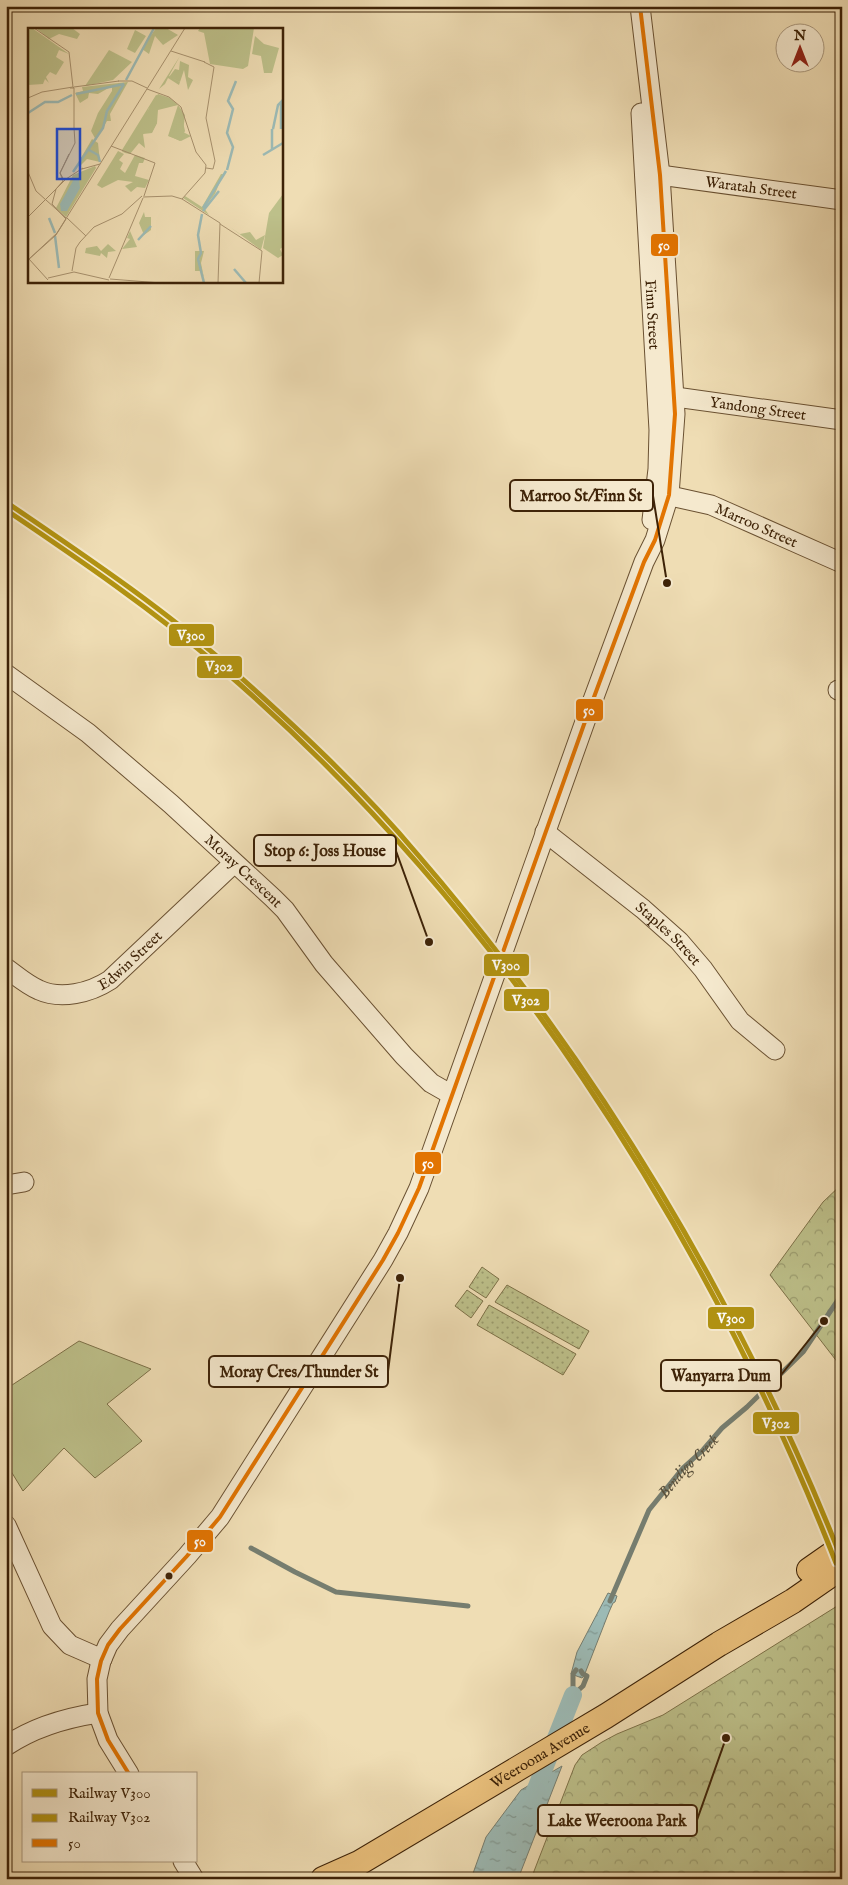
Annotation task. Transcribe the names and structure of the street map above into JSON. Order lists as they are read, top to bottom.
{
  "streets": {
    "main road": ["Weeroona Avenue"],
    "street": [
      "Waratah Street",
      "Finn Street",
      "Yandong Street",
      "Marroo Street",
      "Moray Crescent",
      "Staples Street",
      "Edwin Street"
    ]
  },
  "crossings": [
    ["Waratah Street", "Finn Street"],
    ["Finn Street", "Yandong Street"],
    ["Finn Street", "Marroo Street"],
    ["Finn Street", "Moray Crescent"],
    ["Finn Street", "Staples Street"],
    ["Moray Crescent", "Edwin Street"]
  ],
  "water": ["Bendigo Creek"],
  "places": [
    "Marroo St/Finn St",
    "Stop 6: Joss House",
    "Moray Cres/Thunder St",
    "Wanyarra Dum",
    "Lake Weeroona Park"
  ],
  "lines": ["transit line 50", "rail line V300", "rail line V302"],
  "legend": ["Railway V300", "Railway V302", "50"],
  "north": "top"
}
